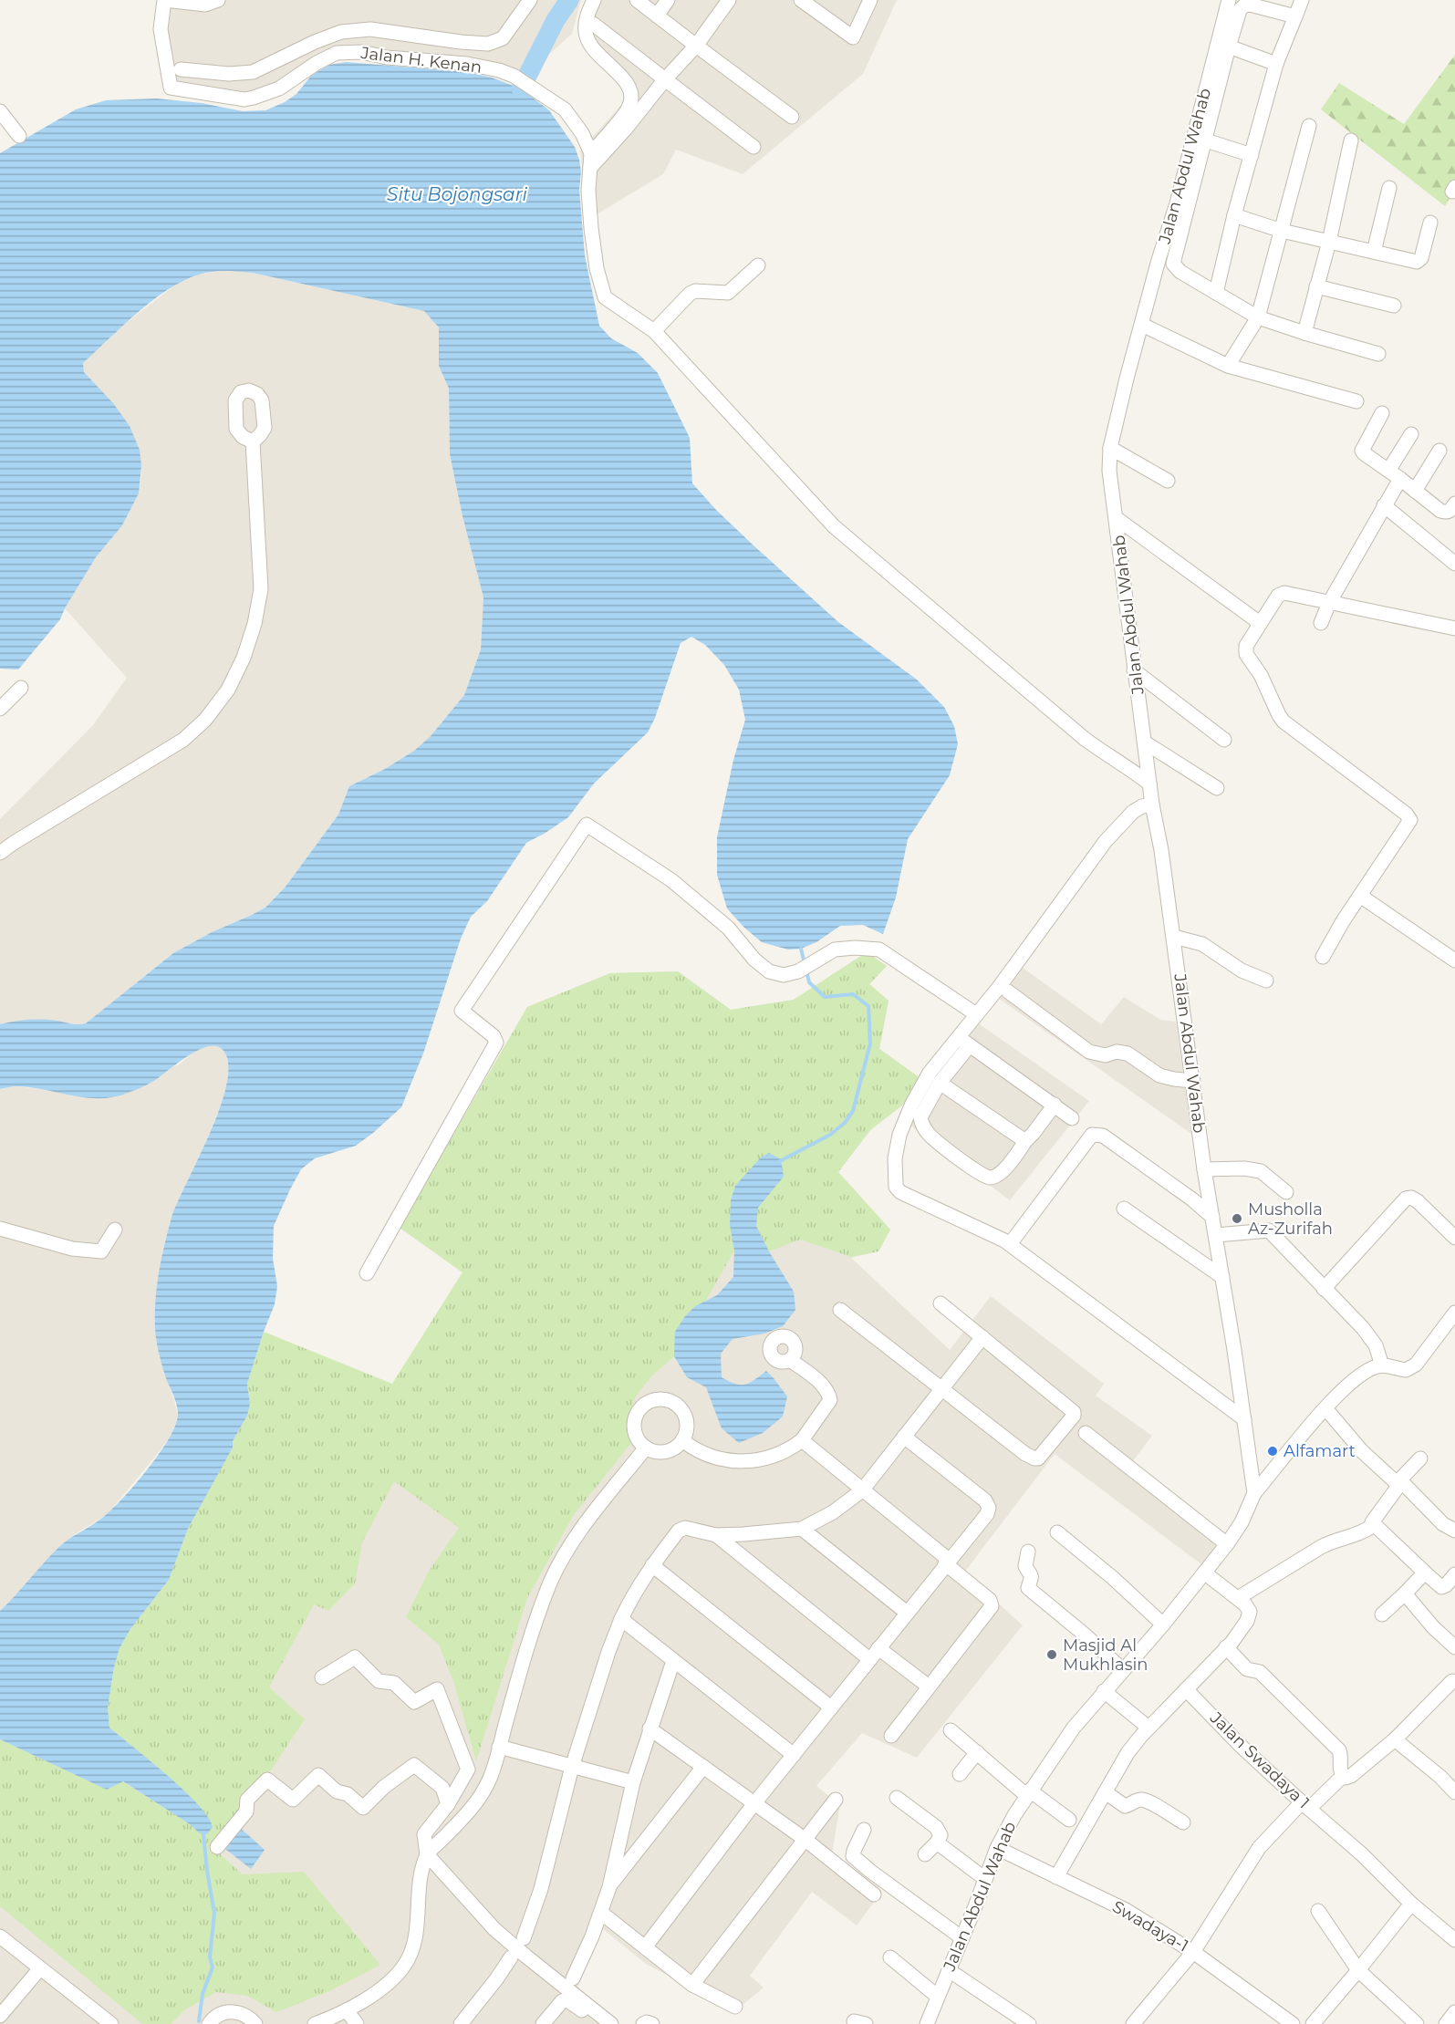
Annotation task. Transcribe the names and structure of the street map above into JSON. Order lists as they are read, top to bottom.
{
  "streets": {
    "street": [
      "Jalan H. Kenan",
      "Jalan Abdul Wahab",
      "Jalan Swadaya 1",
      "Swadaya-1"
    ]
  },
  "crossings": [
    ["Jalan Abdul Wahab", "Swadaya-1"]
  ],
  "water": ["Situ Bojongsari"],
  "places": ["Musholla Az-Zurifah", "Alfamart", "Masjid Al Mukhlasin"]
}
